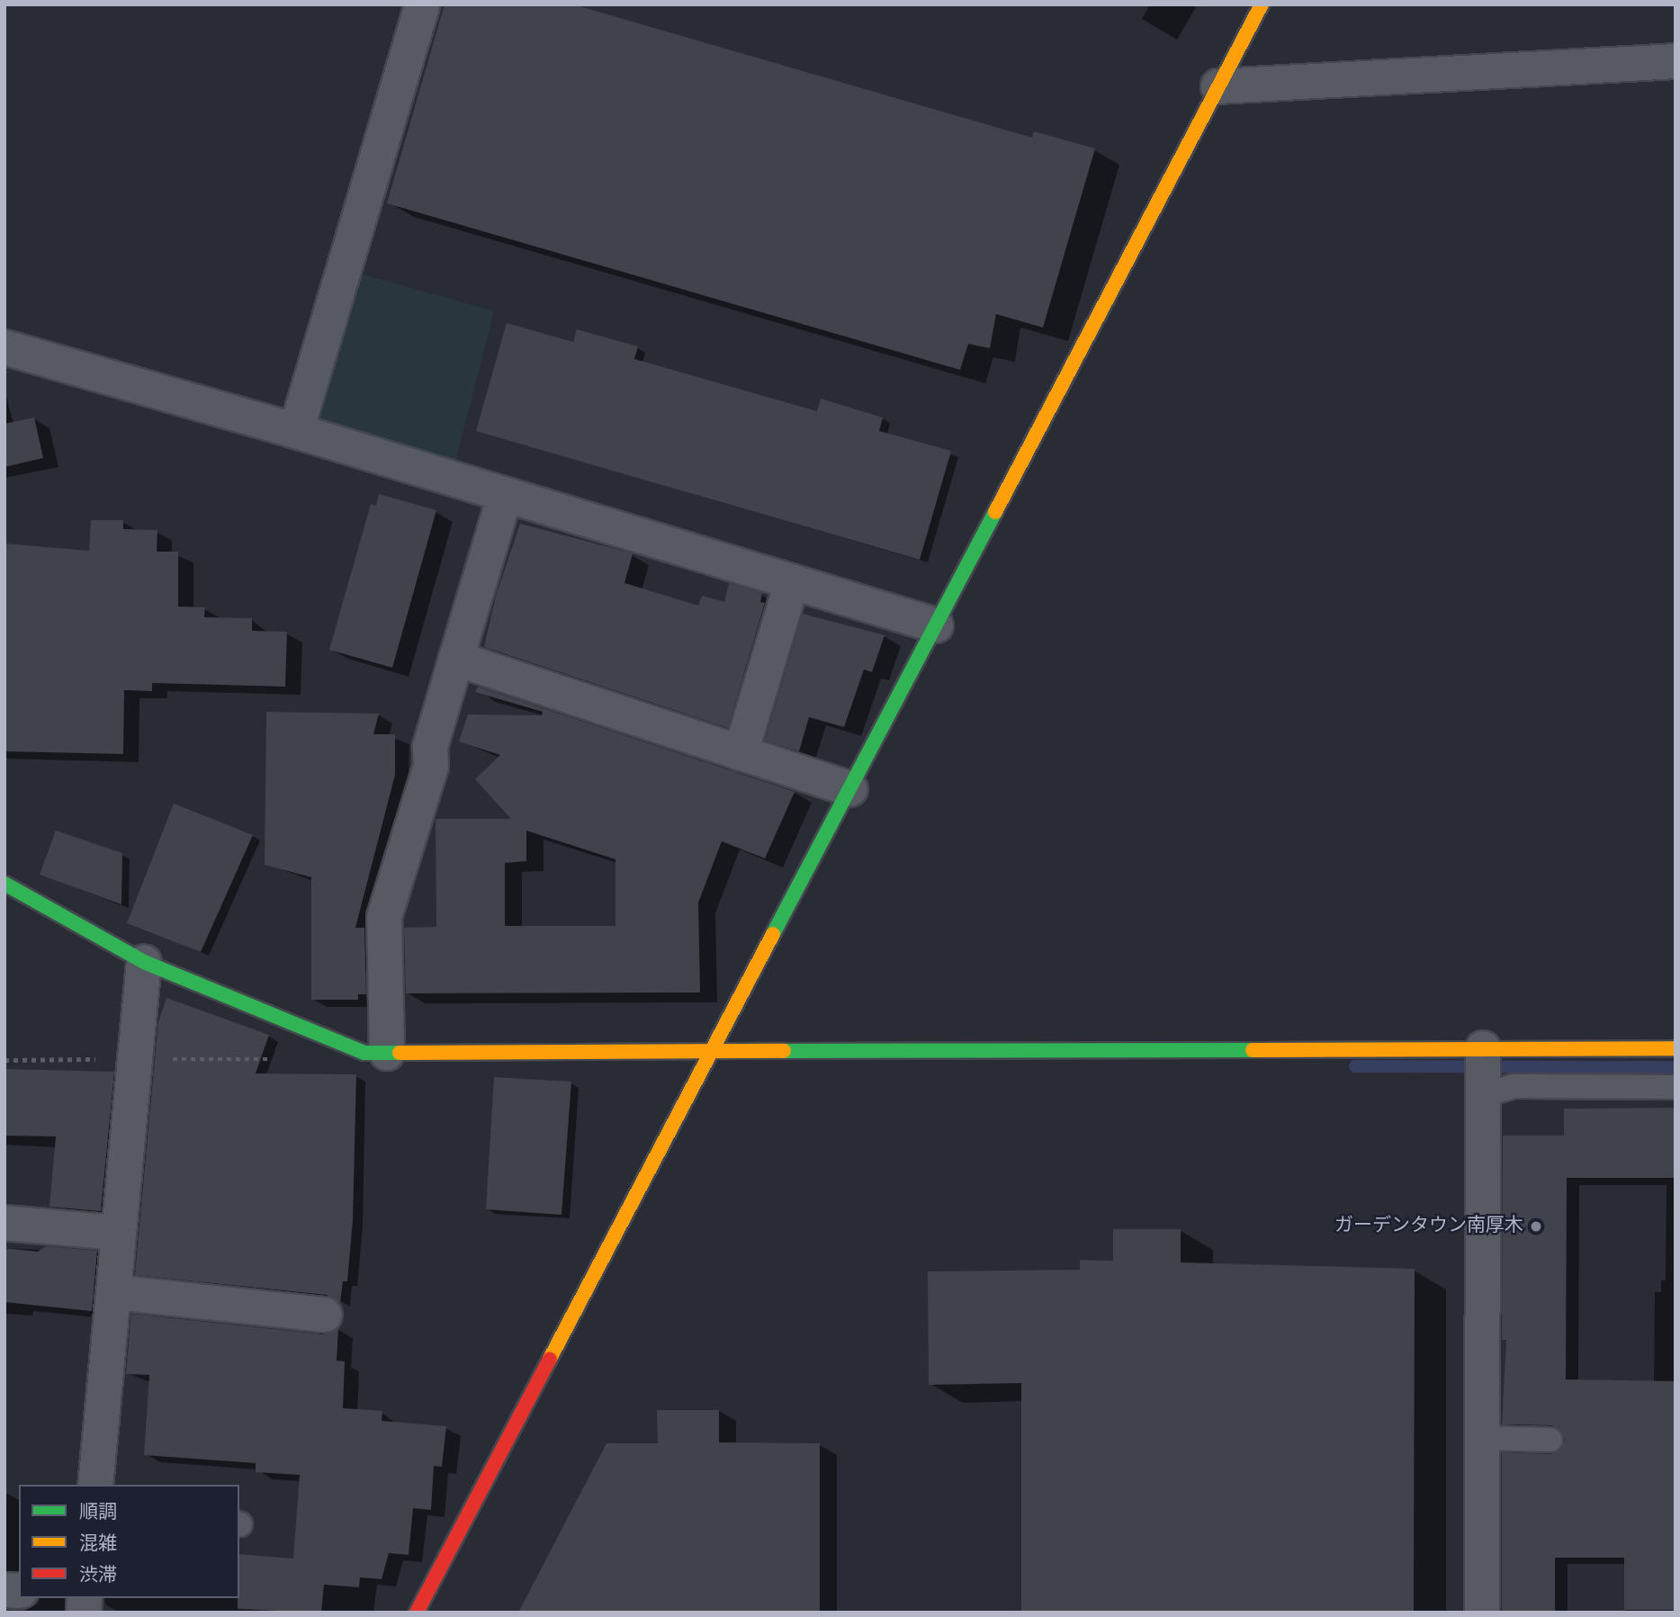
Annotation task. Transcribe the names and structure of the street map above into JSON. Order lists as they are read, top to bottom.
{
  "places": ["ガーデンタウン南厚木"],
  "legend": ["順調", "混雑", "渋滞"]
}
